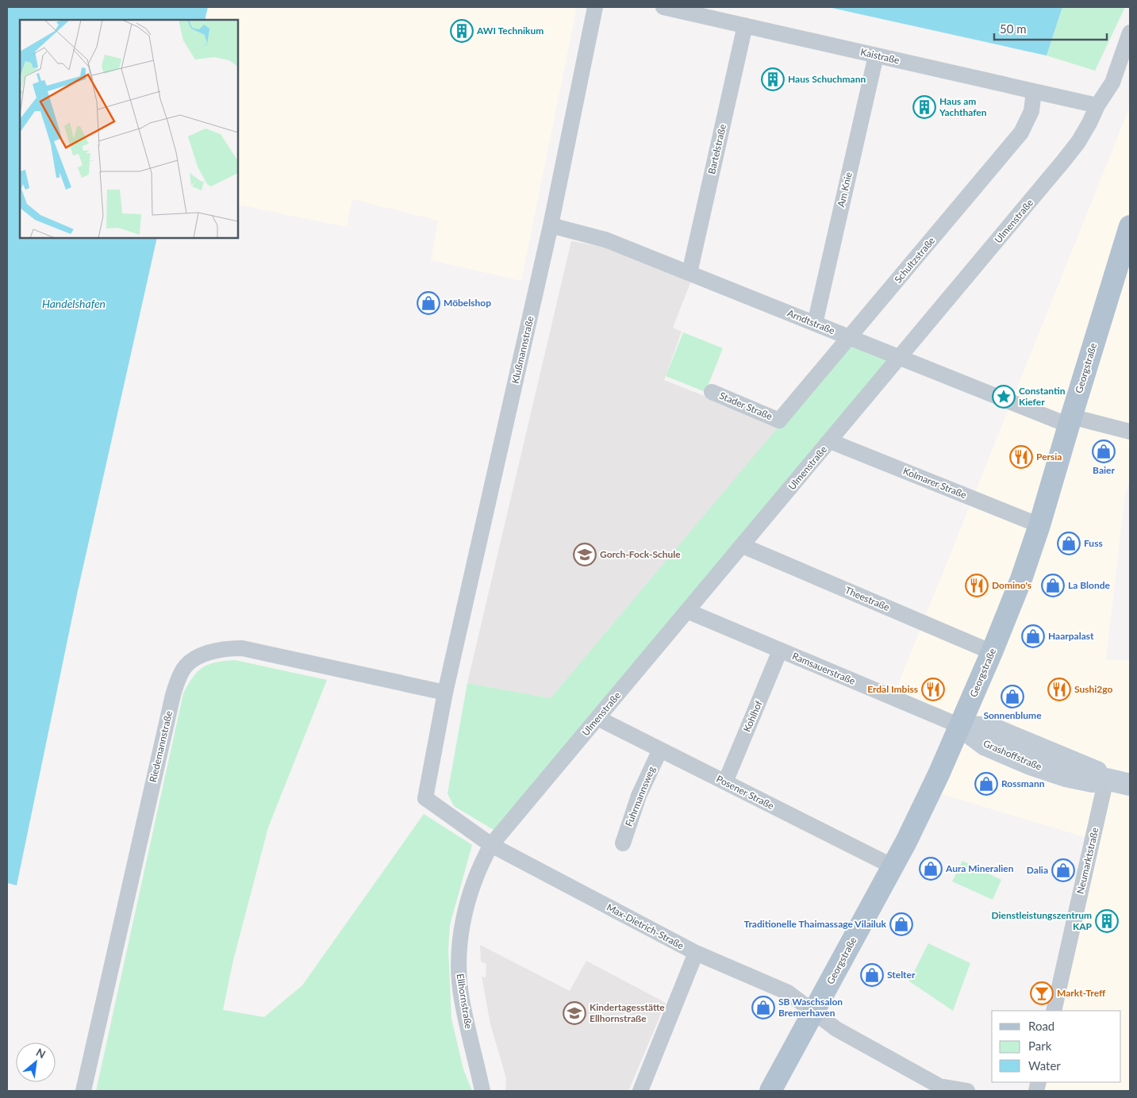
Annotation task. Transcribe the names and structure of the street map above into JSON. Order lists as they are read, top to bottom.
{
  "streets": {
    "main road": ["Georgstraße"],
    "street": [
      "Kaistraße",
      "Bartelstraße",
      "Am Knie",
      "Ulmenstraße",
      "Schultzstraße",
      "Arndtstraße",
      "Klußmannstraße",
      "Stader Straße",
      "Kolmarer Straße",
      "Theestraße",
      "Ramsauerstraße",
      "Kohlhof",
      "Riedemannstraße",
      "Grashoffstraße",
      "Posener Straße",
      "Fuhrmannsweg",
      "Neumarktstraße",
      "Max-Dietrich-Straße",
      "Ellhornstraße"
    ]
  },
  "crossings": [
    ["Kaistraße", "Bartelstraße"],
    ["Kaistraße", "Am Knie"],
    ["Kaistraße", "Ulmenstraße"],
    ["Kaistraße", "Schultzstraße"],
    ["Bartelstraße", "Arndtstraße"],
    ["Am Knie", "Arndtstraße"],
    ["Ulmenstraße", "Arndtstraße"],
    ["Ulmenstraße", "Kolmarer Straße"],
    ["Ulmenstraße", "Theestraße"],
    ["Ulmenstraße", "Ramsauerstraße"],
    ["Ulmenstraße", "Posener Straße"],
    ["Ulmenstraße", "Max-Dietrich-Straße"],
    ["Ulmenstraße", "Ellhornstraße"],
    ["Schultzstraße", "Arndtstraße"],
    ["Schultzstraße", "Stader Straße"],
    ["Arndtstraße", "Klußmannstraße"],
    ["Arndtstraße", "Georgstraße"],
    ["Klußmannstraße", "Riedemannstraße"],
    ["Klußmannstraße", "Max-Dietrich-Straße"],
    ["Georgstraße", "Kolmarer Straße"],
    ["Georgstraße", "Theestraße"],
    ["Georgstraße", "Ramsauerstraße"],
    ["Georgstraße", "Grashoffstraße"],
    ["Georgstraße", "Posener Straße"],
    ["Georgstraße", "Max-Dietrich-Straße"],
    ["Ramsauerstraße", "Kohlhof"],
    ["Ramsauerstraße", "Grashoffstraße"],
    ["Kohlhof", "Posener Straße"],
    ["Riedemannstraße", "Max-Dietrich-Straße"],
    ["Grashoffstraße", "Neumarktstraße"],
    ["Posener Straße", "Fuhrmannsweg"],
    ["Max-Dietrich-Straße", "Ellhornstraße"]
  ],
  "water": ["Handelshafen"],
  "places": {
    "building": [
      "AWI Technikum",
      "Haus Schuchmann",
      "Haus am Yachthafen",
      "Dienstleistungszentrum KAP"
    ],
    "shop": [
      "Möbelshop",
      "Baier",
      "Fuss",
      "La Blonde",
      "Haarpalast",
      "Sonnenblume",
      "Rossmann",
      "Aura Mineralien",
      "Dalia",
      "Traditionelle Thaimassage Vilailuk",
      "Stelter",
      "SB Waschsalon Bremerhaven"
    ],
    "place": ["Constantin Kiefer"],
    "restaurant": [
      "Persia",
      "Domino's",
      "Erdal Imbiss",
      "Sushi2go"
    ],
    "school or university": ["Gorch-Fock-Schule", "Kindertagesstätte Ellhornstraße"],
    "bar": ["Markt-Treff"]
  },
  "legend": ["Road", "Park", "Water"],
  "scale_bar": "50 m",
  "north": "top right"
}
